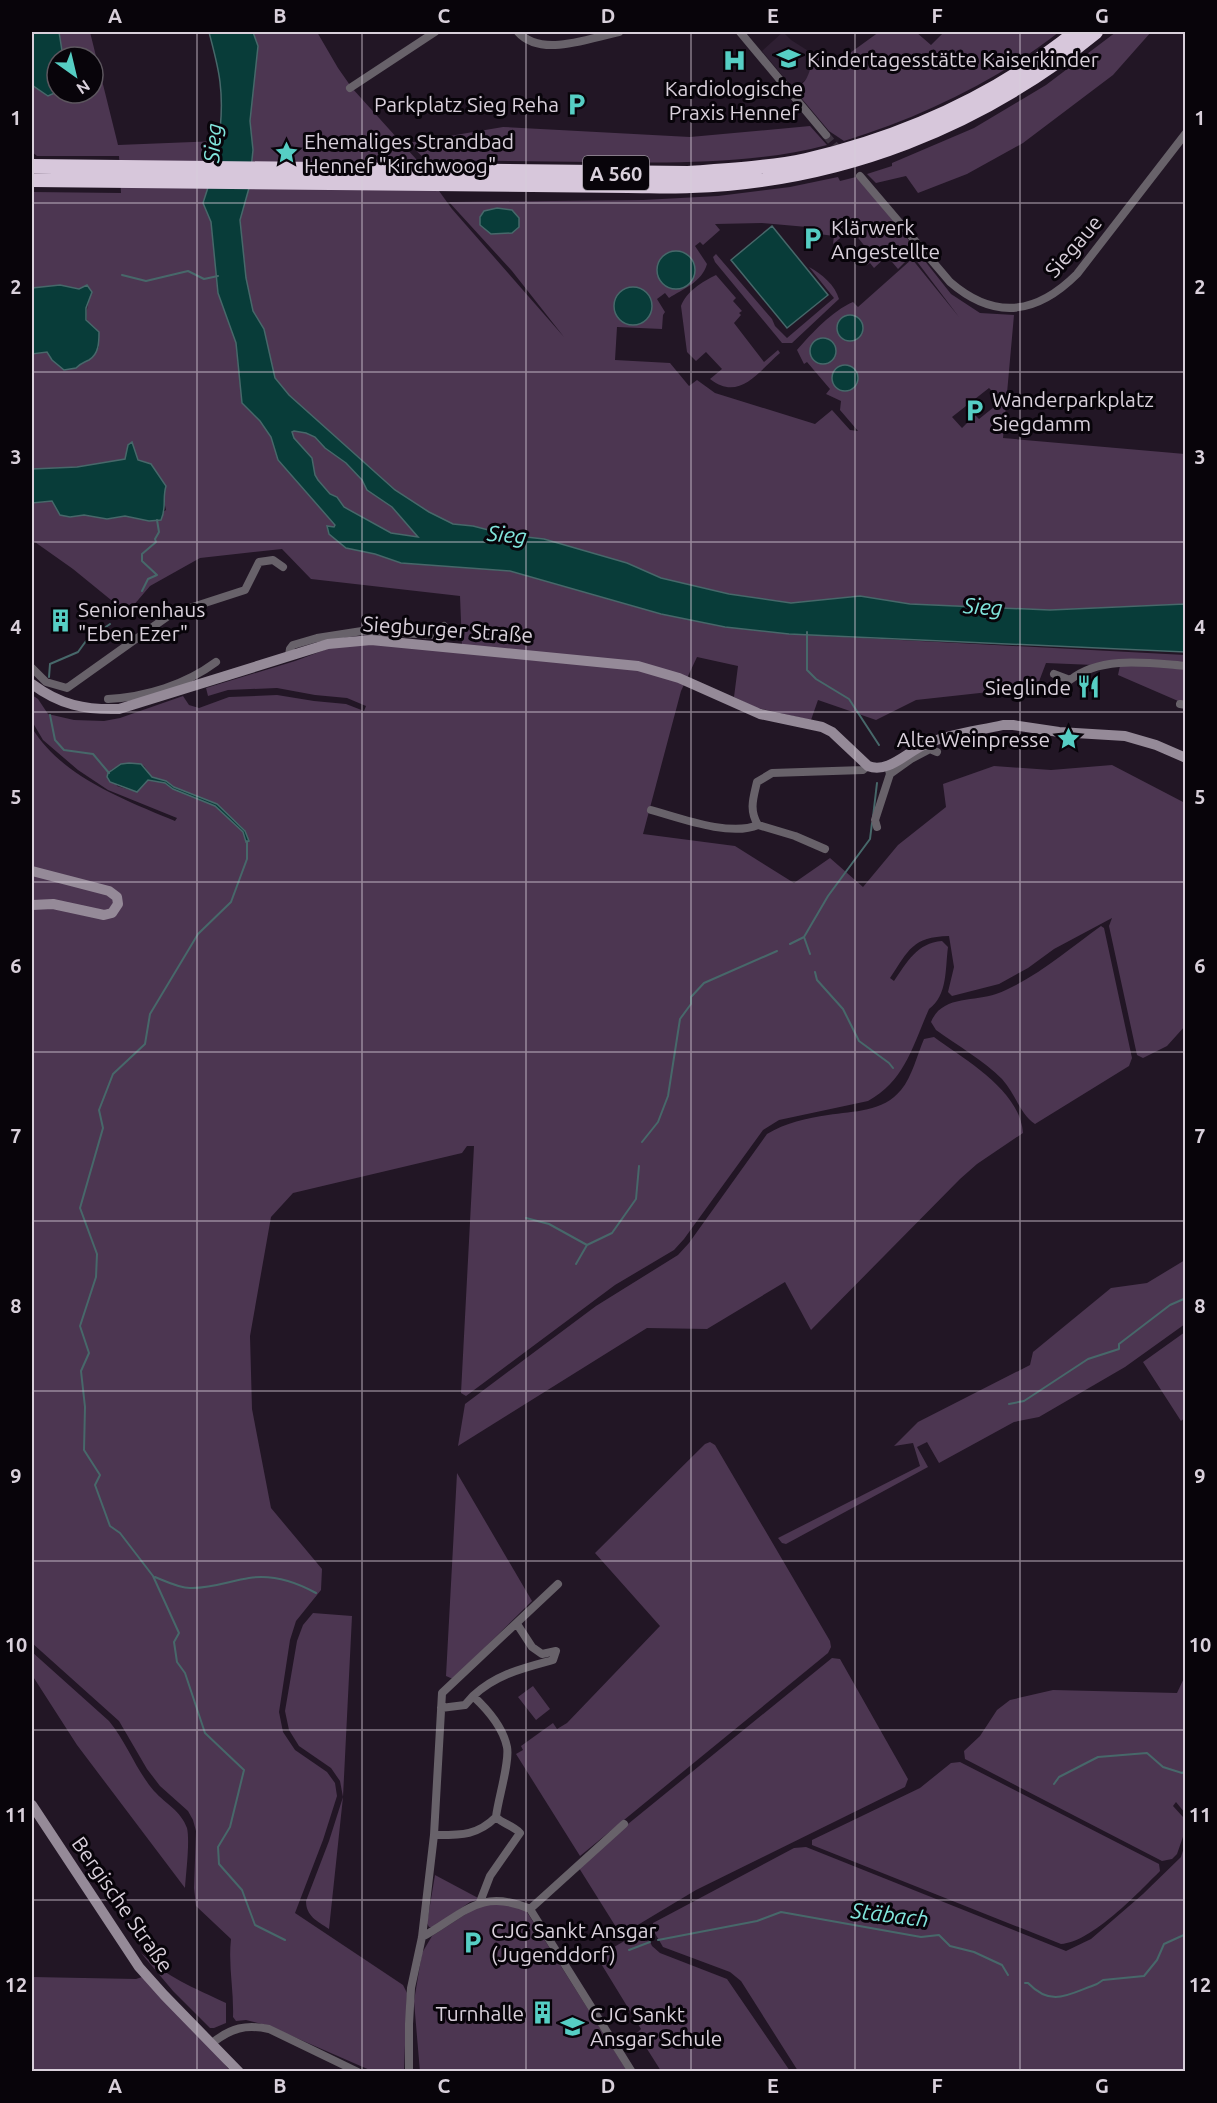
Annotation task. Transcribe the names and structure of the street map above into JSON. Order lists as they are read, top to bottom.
{
  "streets": {
    "highway": ["A 560"],
    "main road": ["Siegburger Straße", "Bergische Straße"],
    "street": ["Siegaue"]
  },
  "water": ["Sieg", "Stäbach"],
  "places": {
    "school or university": ["Kindertagesstätte Kaiserkinder", "CJG Sankt Ansgar Schule"],
    "hospital": ["Kardiologische Praxis Hennef"],
    "parking": [
      "Parkplatz Sieg Reha",
      "Klärwerk Angestellte",
      "Wanderparkplatz Siegdamm",
      "CJG Sankt Ansgar (Jugenddorf)"
    ],
    "place": ["Ehemaliges Strandbad Hennef \"Kirchwoog\"", "Alte Weinpresse"],
    "building": ["Seniorenhaus \"Eben Ezer\"", "Turnhalle"],
    "restaurant": ["Sieglinde"]
  },
  "north": "bottom right",
  "grid": {
    "columns": [
      "A",
      "B",
      "C",
      "D",
      "E",
      "F",
      "G"
    ],
    "rows": [
      "1",
      "2",
      "3",
      "4",
      "5",
      "6",
      "7",
      "8",
      "9",
      "10",
      "11",
      "12"
    ]
  }
}
